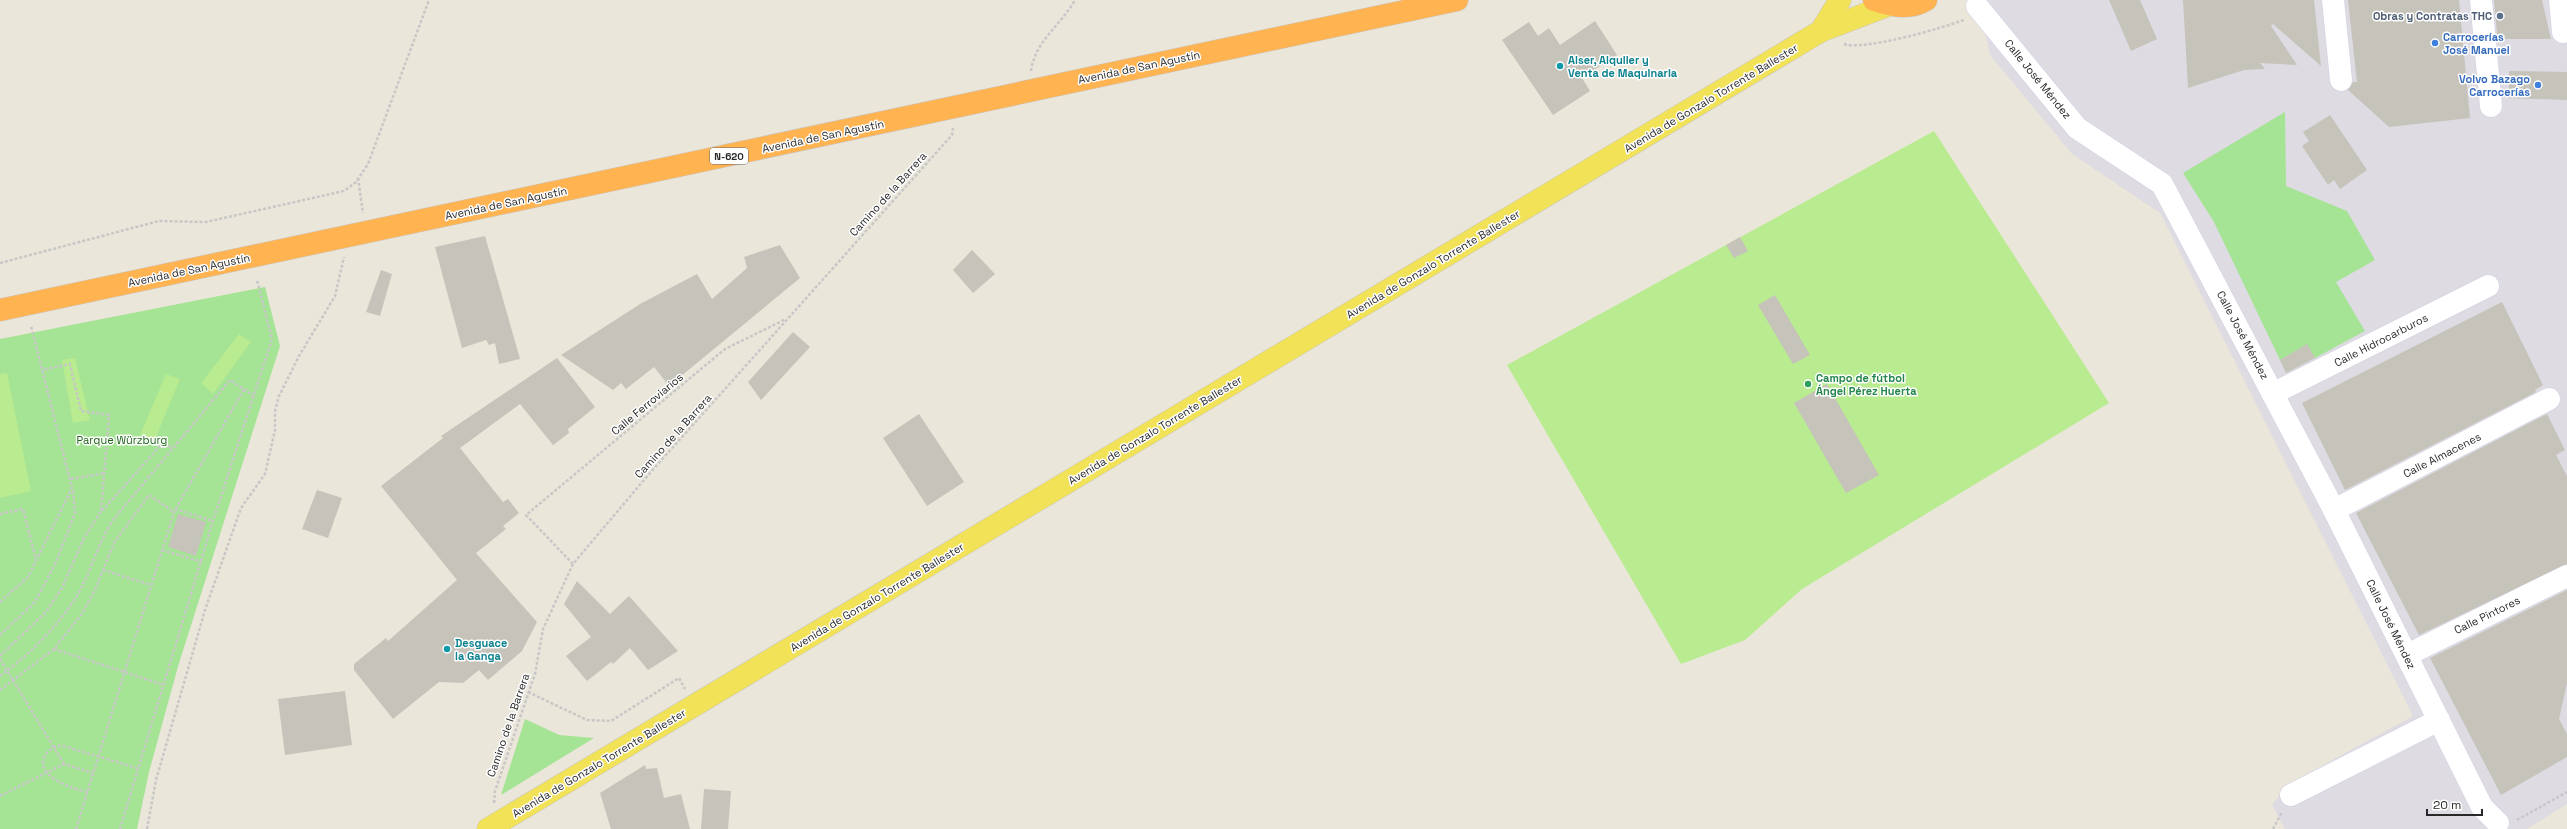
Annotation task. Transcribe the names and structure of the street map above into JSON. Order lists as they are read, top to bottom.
{
  "streets": {
    "highway": ["Avenida de San Agustín", "N-620"],
    "main road": ["Avenida de Gonzalo Torrente Ballester"],
    "street": [
      "Calle José Méndez",
      "Calle Hidrocarburos",
      "Calle Almacenes",
      "Calle Pintores"
    ],
    "path": ["Camino de la Barrera", "Calle Ferroviarios"]
  },
  "crossings": [
    ["Avenida de San Agustín", "Camino de la Barrera"],
    ["Calle José Méndez", "Calle Hidrocarburos"],
    ["Calle José Méndez", "Calle Almacenes"],
    ["Calle José Méndez", "Calle Pintores"],
    ["Avenida de Gonzalo Torrente Ballester", "Camino de la Barrera"],
    ["Camino de la Barrera", "Calle Ferroviarios"]
  ],
  "parks": ["Parque Würzburg"],
  "places": [
    "Obras y Contratas THC",
    "Carrocerías José Manuel",
    "Alser, Alquiler y Venta de Maquinaria",
    "Volvo Bazago Carrocerías",
    "Campo de fútbol Ángel Pérez Huerta",
    "Desguace la Ganga"
  ],
  "scale_bar": "20 m"
}
